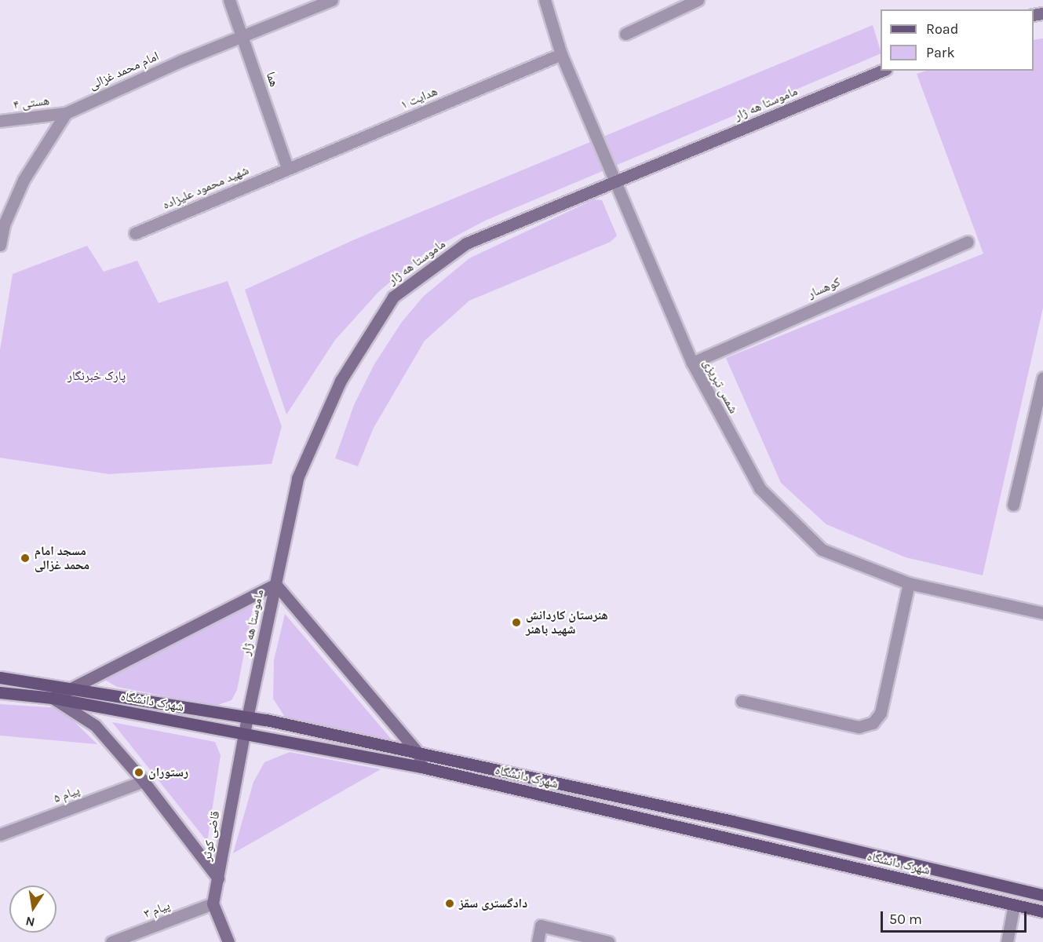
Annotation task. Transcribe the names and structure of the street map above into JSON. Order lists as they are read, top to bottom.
{
  "streets": {
    "main road": ["ماموستا هه ژار", "شهرک دانشگاه", "قاضی کوثر"],
    "street": [
      "امام محمد غزالی",
      "هما",
      "هدایت ۱",
      "هستی ۴",
      "شهید محمود علیزاده",
      "کوهسار",
      "شمس تبریزی",
      "پیام ۵",
      "پیام ۳"
    ]
  },
  "crossings": [
    ["امام محمد غزالی", "هما"],
    ["امام محمد غزالی", "هستی ۴"],
    ["هما", "هدایت ۱"],
    ["هما", "شهید محمود علیزاده"],
    ["هدایت ۱", "شهید محمود علیزاده"],
    ["هدایت ۱", "شمس تبریزی"],
    ["ماموستا هه ژار", "شمس تبریزی"],
    ["ماموستا هه ژار", "شهرک دانشگاه"],
    ["ماموستا هه ژار", "قاضی کوثر"],
    ["کوهسار", "شمس تبریزی"],
    ["شهرک دانشگاه", "قاضی کوثر"],
    ["قاضی کوثر", "پیام ۳"]
  ],
  "parks": ["پارک خبرنگار"],
  "places": [
    "مسجد امام محمد غزالی",
    "هنرستان کاردانش شهید باهنر",
    "رستوران",
    "دادگستری سقز"
  ],
  "legend": ["Road", "Park"],
  "scale_bar": "50 m",
  "north": "bottom"
}
